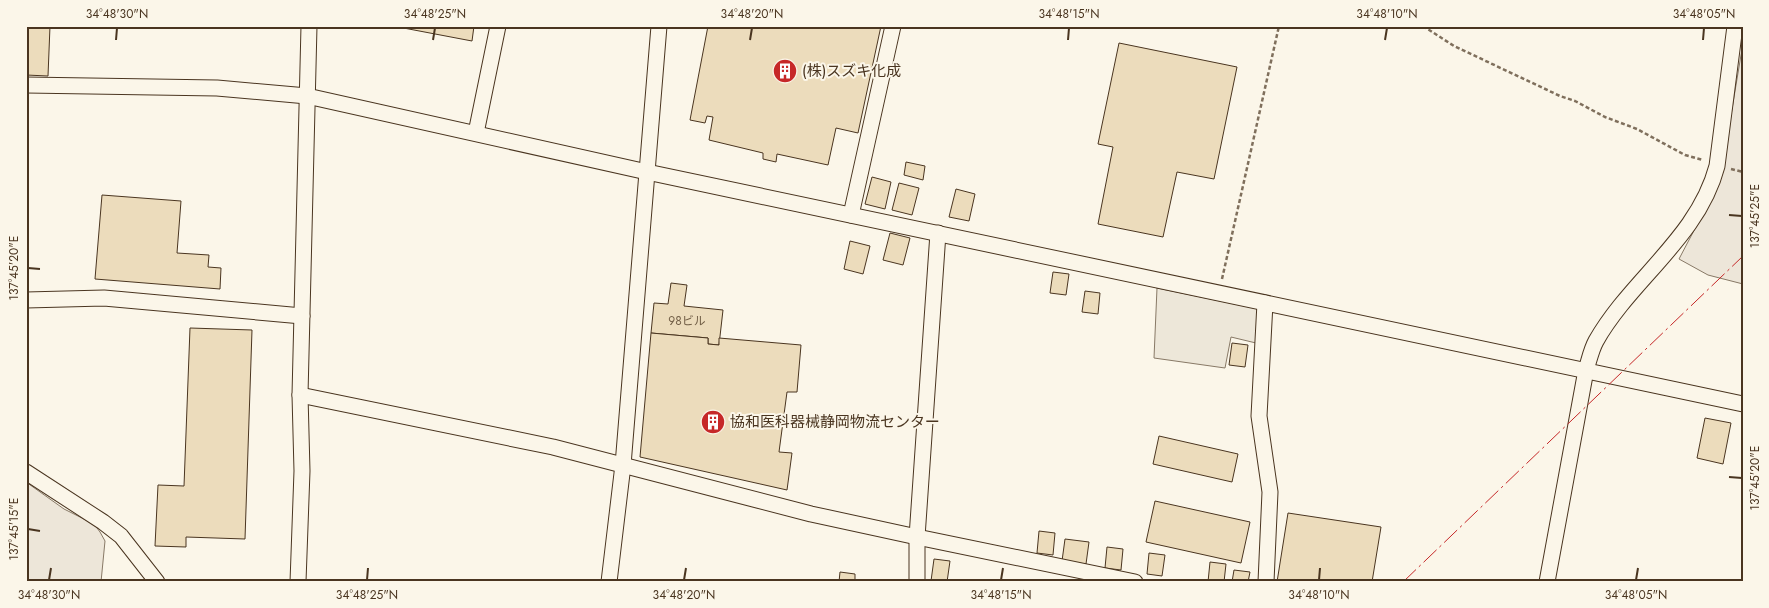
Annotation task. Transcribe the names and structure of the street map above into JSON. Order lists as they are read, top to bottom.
{
  "places": {
    "building": ["(株)スズキ化成", "協和医科器械静岡物流センター"]
  },
  "house_numbers": ["98ビル"],
  "coordinates": [
    "34°48'30\"N",
    "34°48'25\"N",
    "34°48'20\"N",
    "34°48'15\"N",
    "34°48'10\"N",
    "34°48'05\"N",
    "137°45'25\"E",
    "137°45'20\"E",
    "137°45'15\"E"
  ]
}
